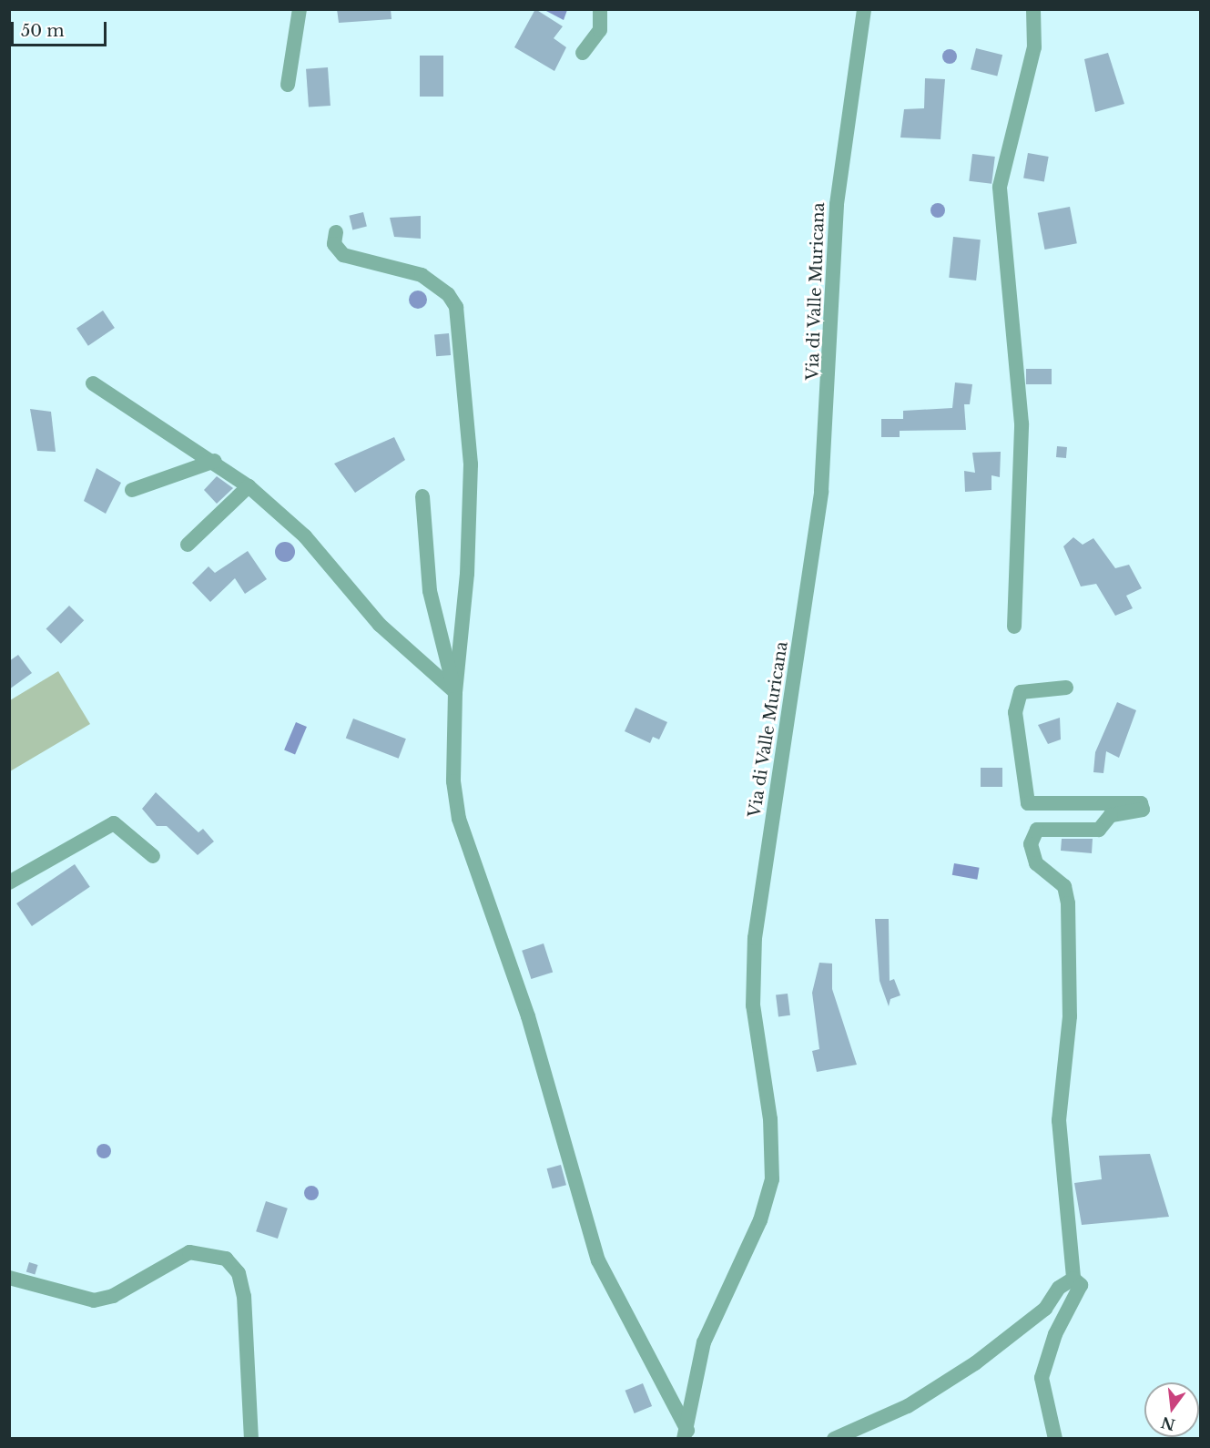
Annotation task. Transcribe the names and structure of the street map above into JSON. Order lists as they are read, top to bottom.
{
  "streets": {
    "street": ["Via di Valle Muricana"]
  },
  "scale_bar": "50 m",
  "north": "bottom"
}
